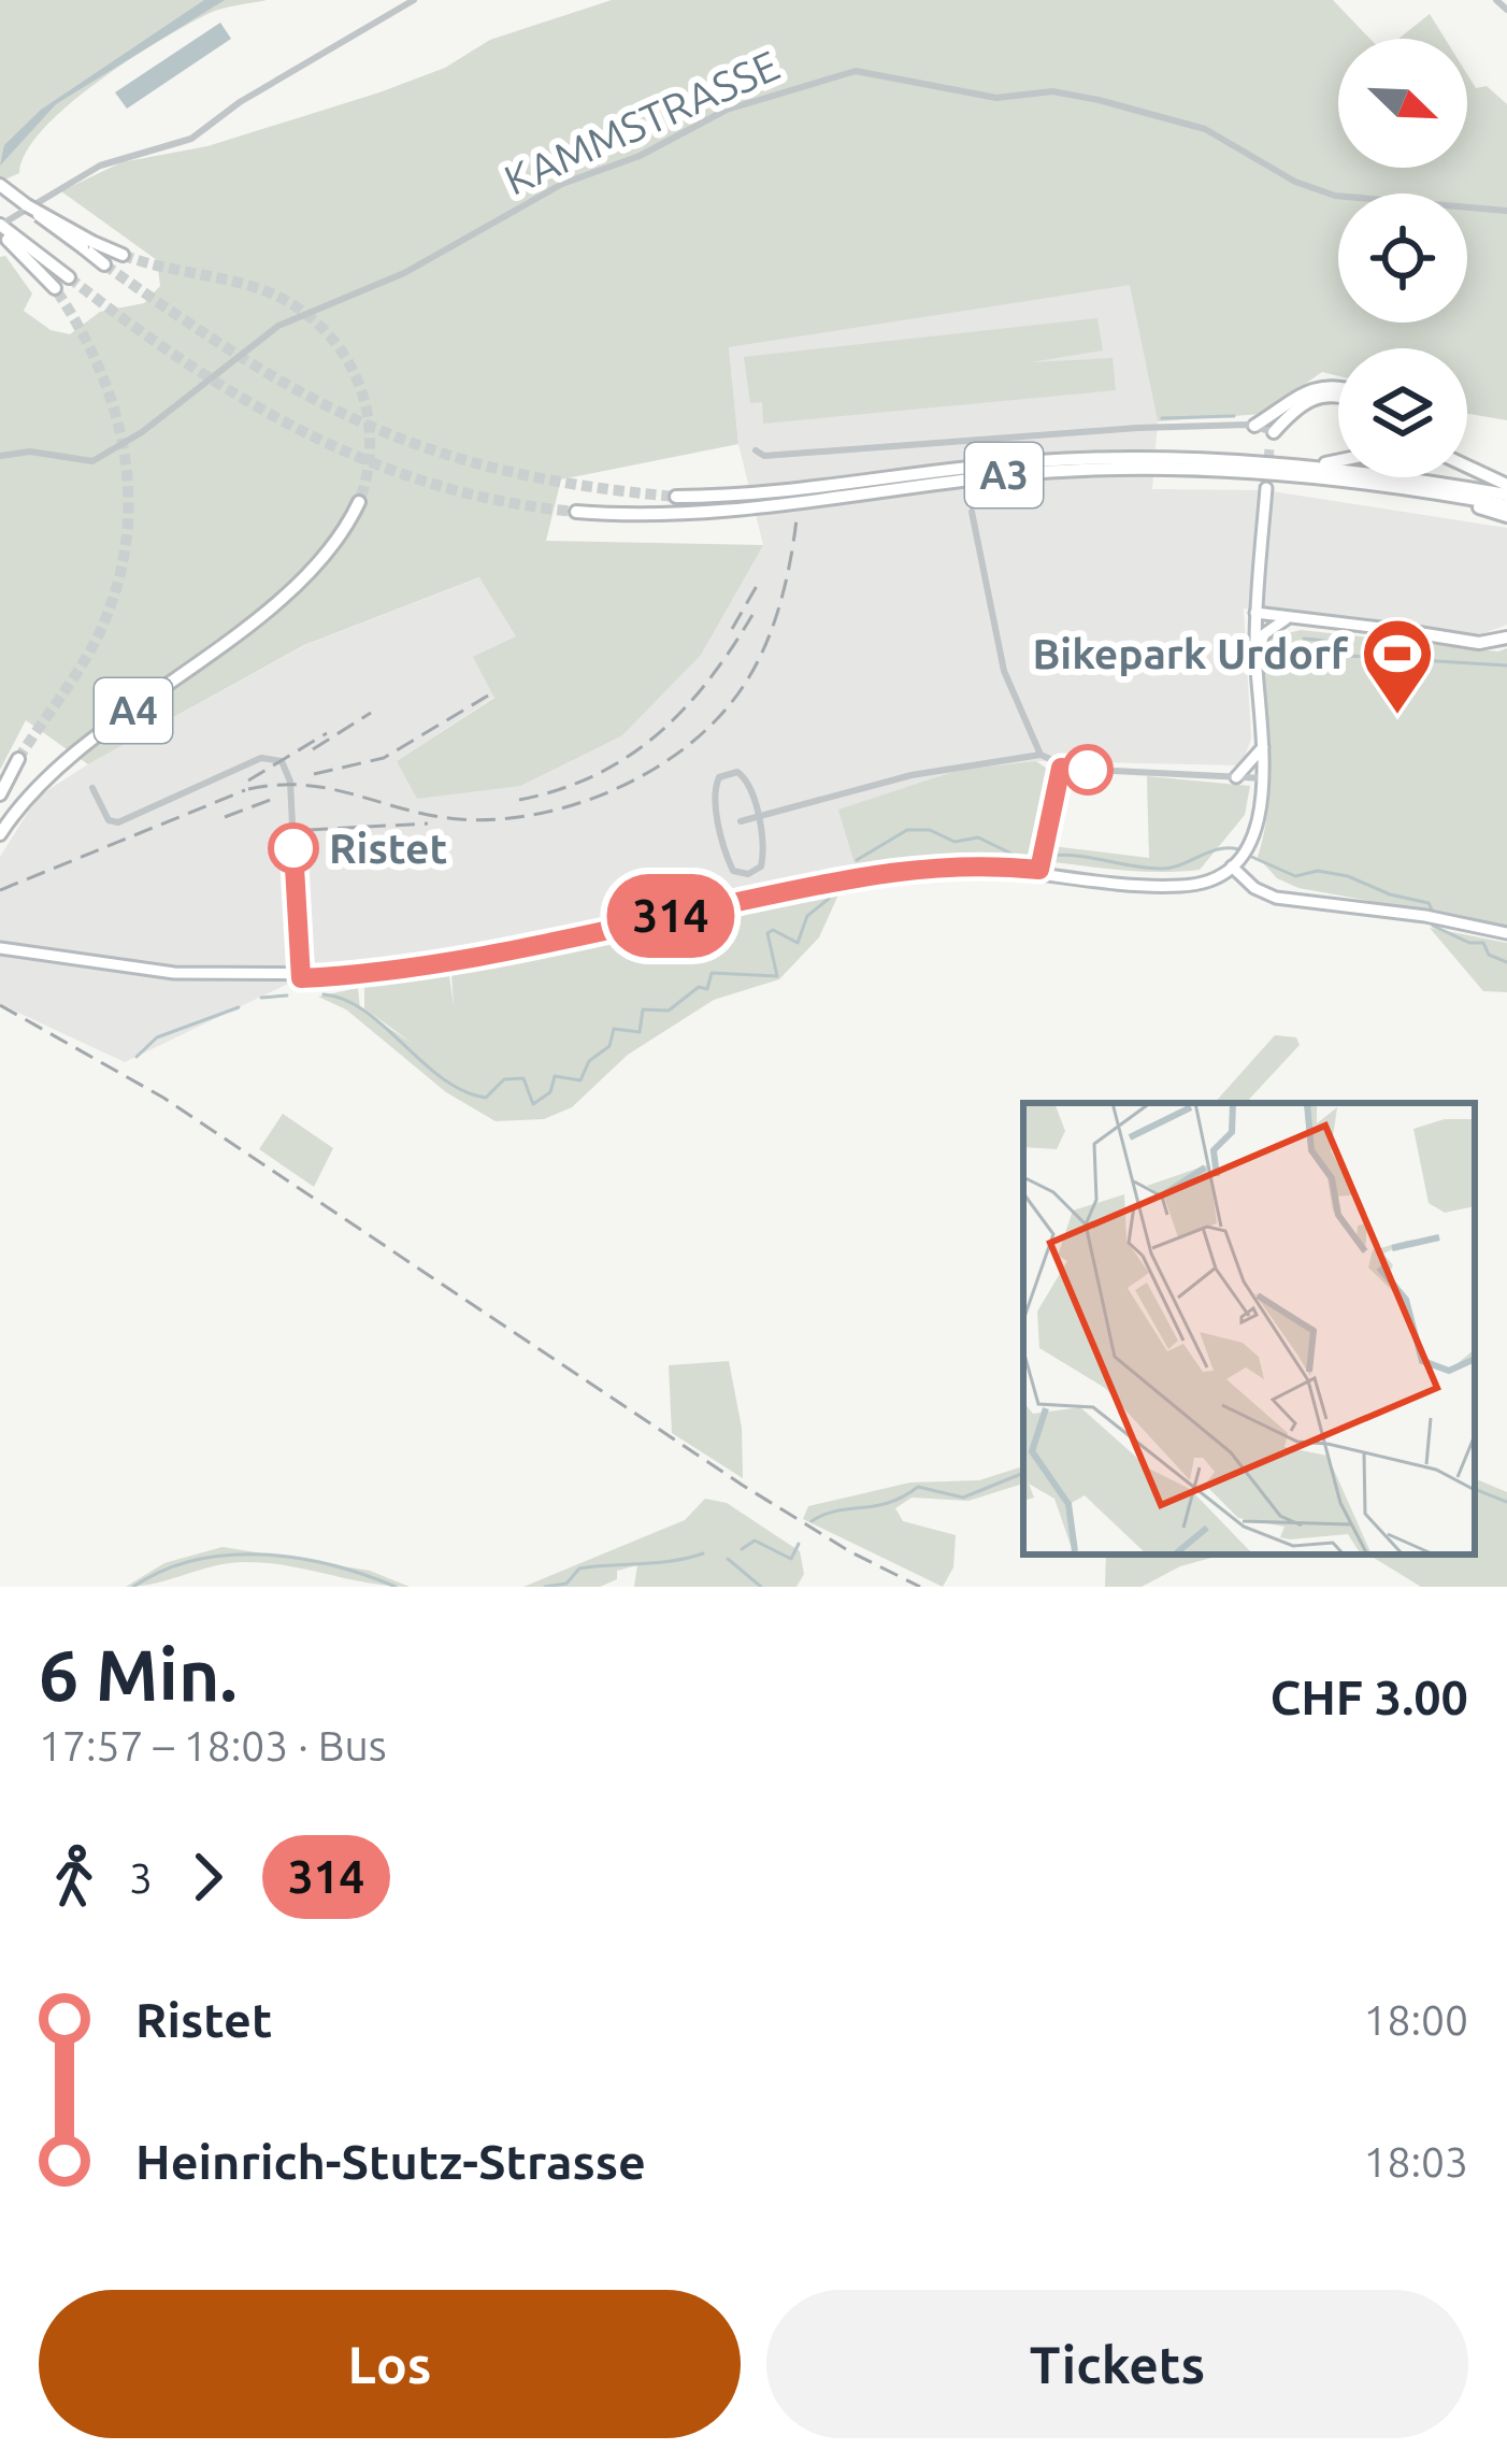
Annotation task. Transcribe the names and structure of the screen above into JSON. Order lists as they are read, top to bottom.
{
  "streets": {
    "highway": ["A3", "A4"],
    "street": ["KAMMSTRASSE"]
  },
  "places": {
    "sports": ["Bikepark Urdorf"],
    "other": ["Ristet"]
  },
  "lines": ["bus line 314"],
  "north": "bottom right",
  "page": {
    "on_map": "314",
    "heading": ["6 Min.", "17:57 – 18:03 · Bus", "CHF 3.00"],
    "legs": ["3", "314"],
    "list": [
      {
        "name": "Ristet",
        "value": "18:00"
      },
      {
        "name": "Heinrich-Stutz-Strasse",
        "value": "18:03"
      }
    ],
    "buttons": ["Los", "Tickets"]
  }
}
